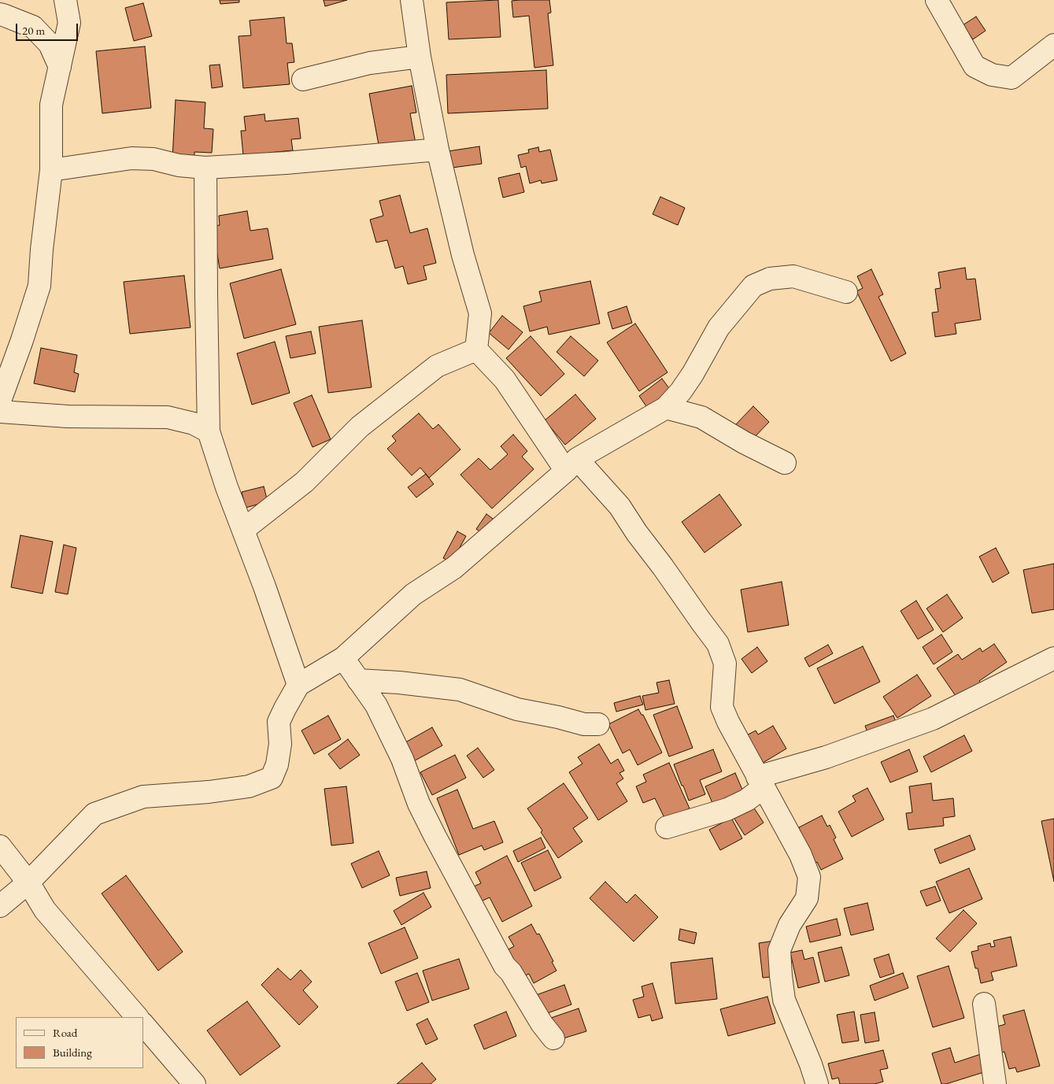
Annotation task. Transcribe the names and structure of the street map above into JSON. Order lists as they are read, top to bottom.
{
  "legend": ["Road", "Building"],
  "scale_bar": "20 m"
}
